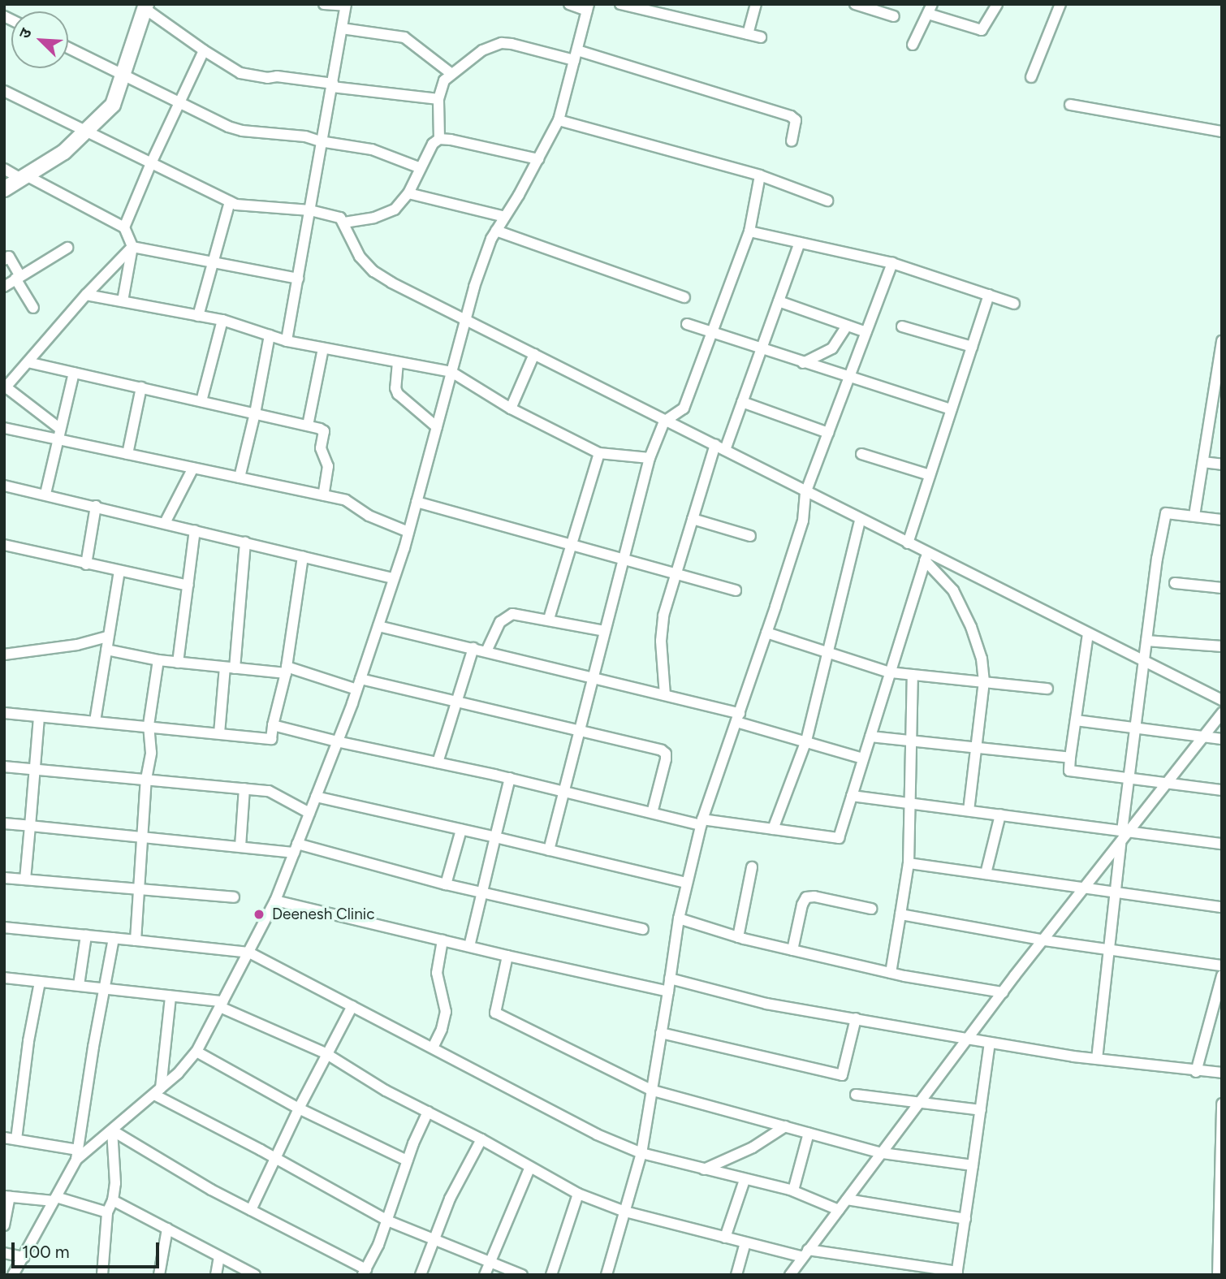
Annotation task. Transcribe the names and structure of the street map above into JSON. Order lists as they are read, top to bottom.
{
  "places": ["Deenesh Clinic"],
  "scale_bar": "100 m",
  "north": "top left"
}
